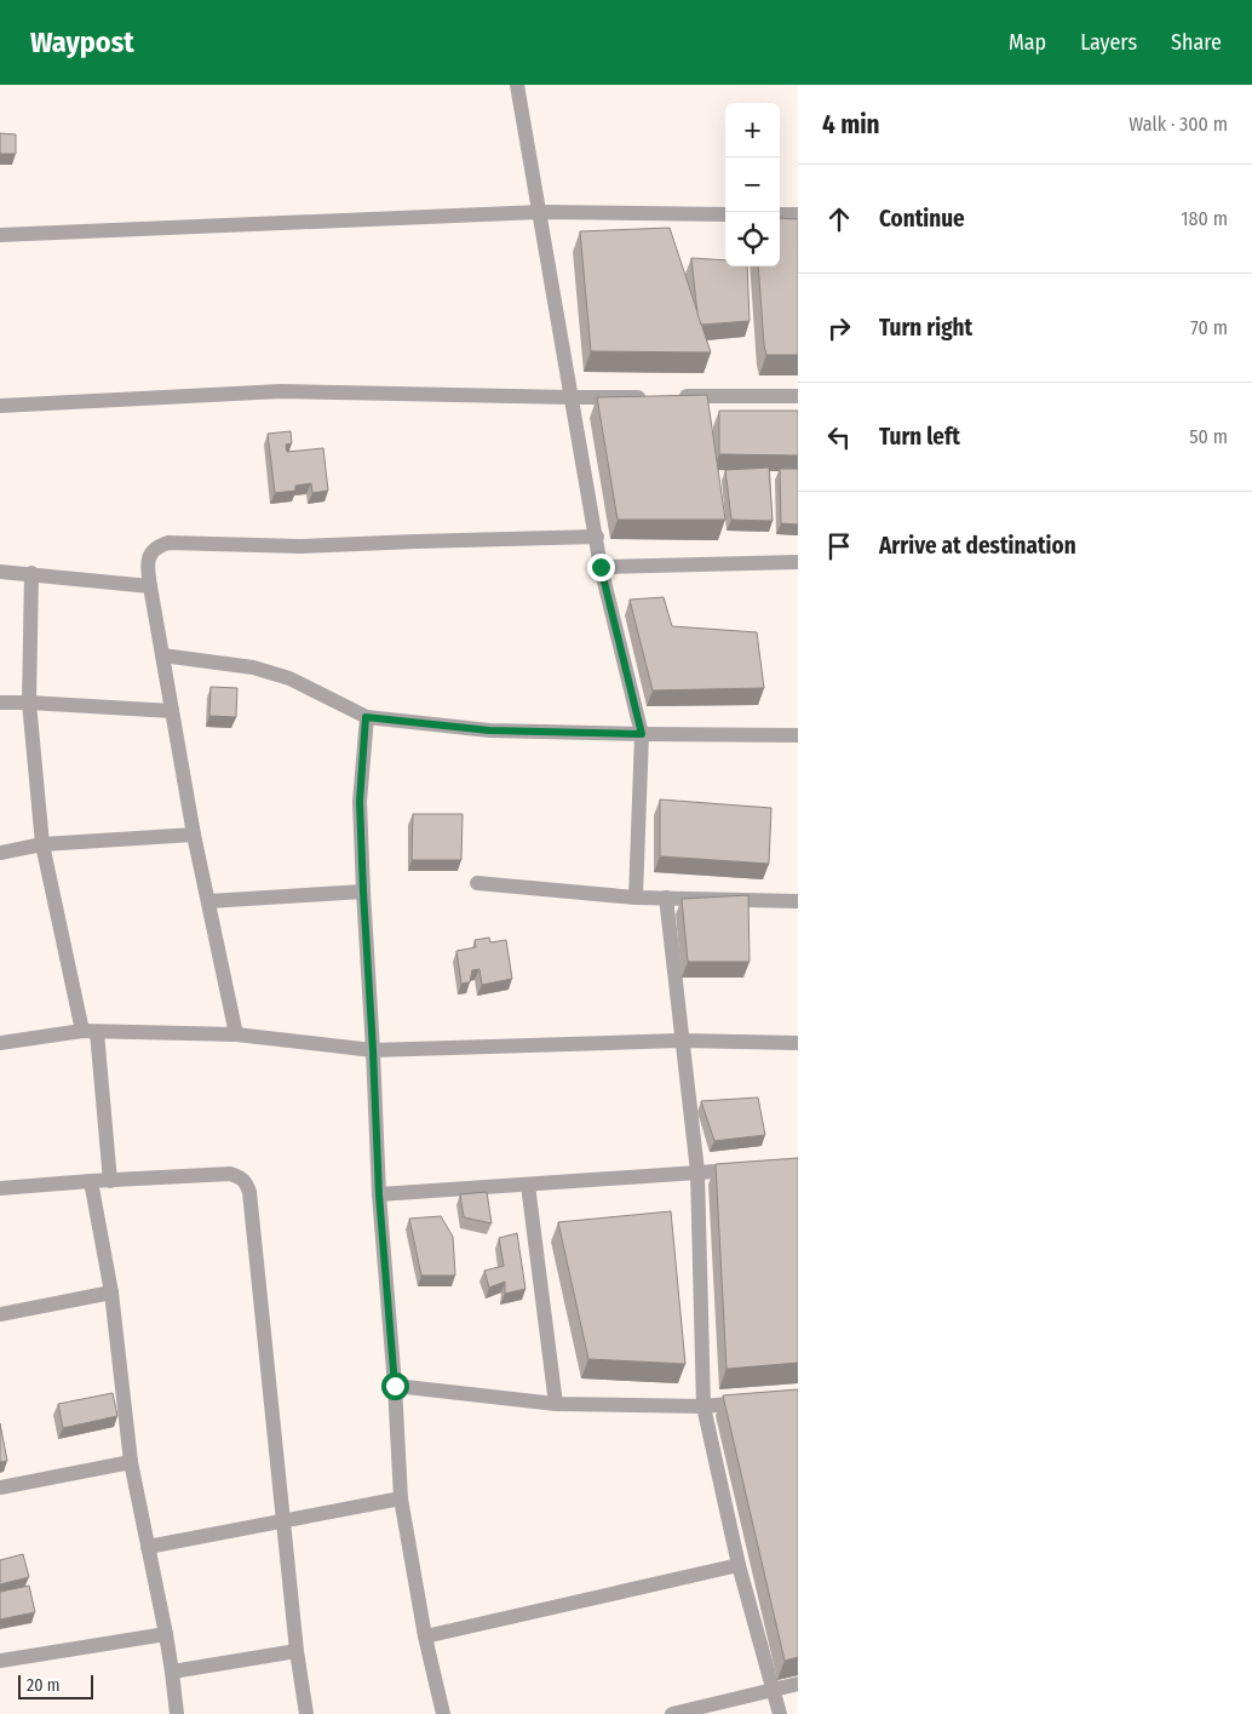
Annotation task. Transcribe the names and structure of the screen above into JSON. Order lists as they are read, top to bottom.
{
  "scale_bar": "20 m",
  "page": {
    "header": "Waypost",
    "nav": ["Map", "Layers", "Share"],
    "heading": ["4 min", "Walk · 300 m"],
    "map_buttons": ["+", "−"],
    "list": [
      ["Continue", "180 m"],
      ["Turn right", "70 m"],
      ["Turn left", "50 m"],
      "Arrive at destination"
    ],
    "scale": "20 m"
  }
}
